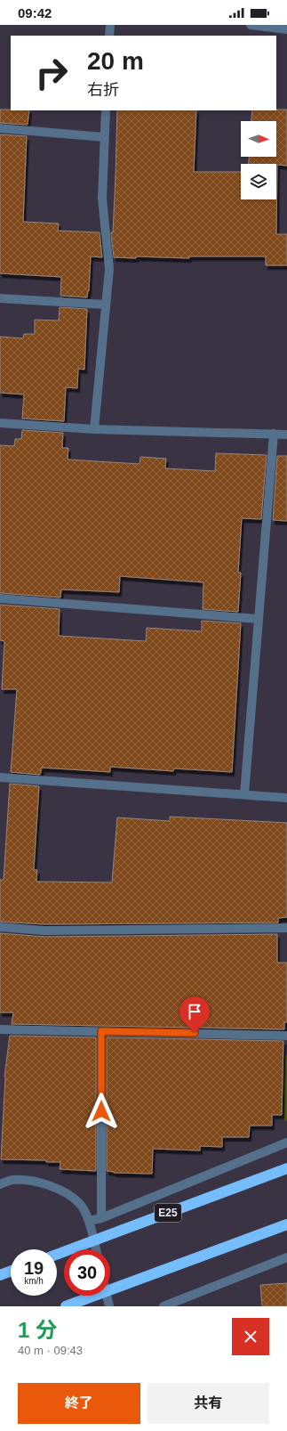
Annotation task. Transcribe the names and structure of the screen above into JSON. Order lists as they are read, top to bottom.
{
  "streets": {
    "highway": ["E25"]
  },
  "north": "right",
  "page": {
    "status": "09:42",
    "turn": ["20 m", "右折"],
    "speed": "19 km/h",
    "limit": "30",
    "heading": ["1 分", "40 m · 09:43"],
    "buttons": ["終了", "共有"]
  }
}
